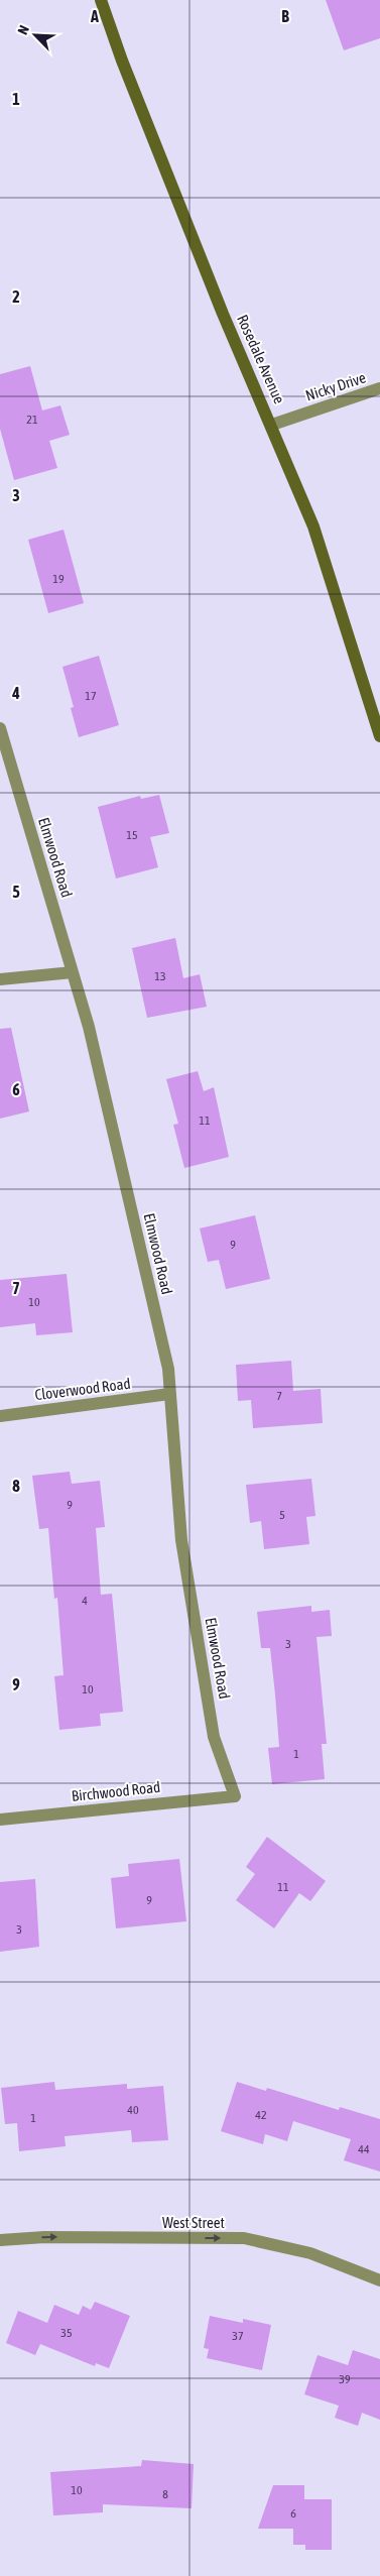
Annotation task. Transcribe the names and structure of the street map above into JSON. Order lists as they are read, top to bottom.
{
  "streets": {
    "street": [
      "Rosedale Avenue",
      "Nicky Drive",
      "Elmwood Road",
      "Cloverwood Road",
      "Birchwood Road",
      "West Street"
    ]
  },
  "crossings": [
    ["Rosedale Avenue", "Nicky Drive"],
    ["Elmwood Road", "Cloverwood Road"],
    ["Elmwood Road", "Birchwood Road"]
  ],
  "one_way": ["West Street"],
  "house_numbers": [
    "21",
    "19",
    "17",
    "15",
    "13",
    "11",
    "9",
    "10",
    "7",
    "9",
    "5",
    "4",
    "3",
    "10",
    "1",
    "11",
    "9",
    "3",
    "40",
    "42",
    "1",
    "44",
    "35",
    "37",
    "39",
    "10",
    "8",
    "6"
  ],
  "north": "top left",
  "grid": {
    "columns": ["A", "B"],
    "rows": [
      "1",
      "2",
      "3",
      "4",
      "5",
      "6",
      "7",
      "8",
      "9"
    ]
  }
}
